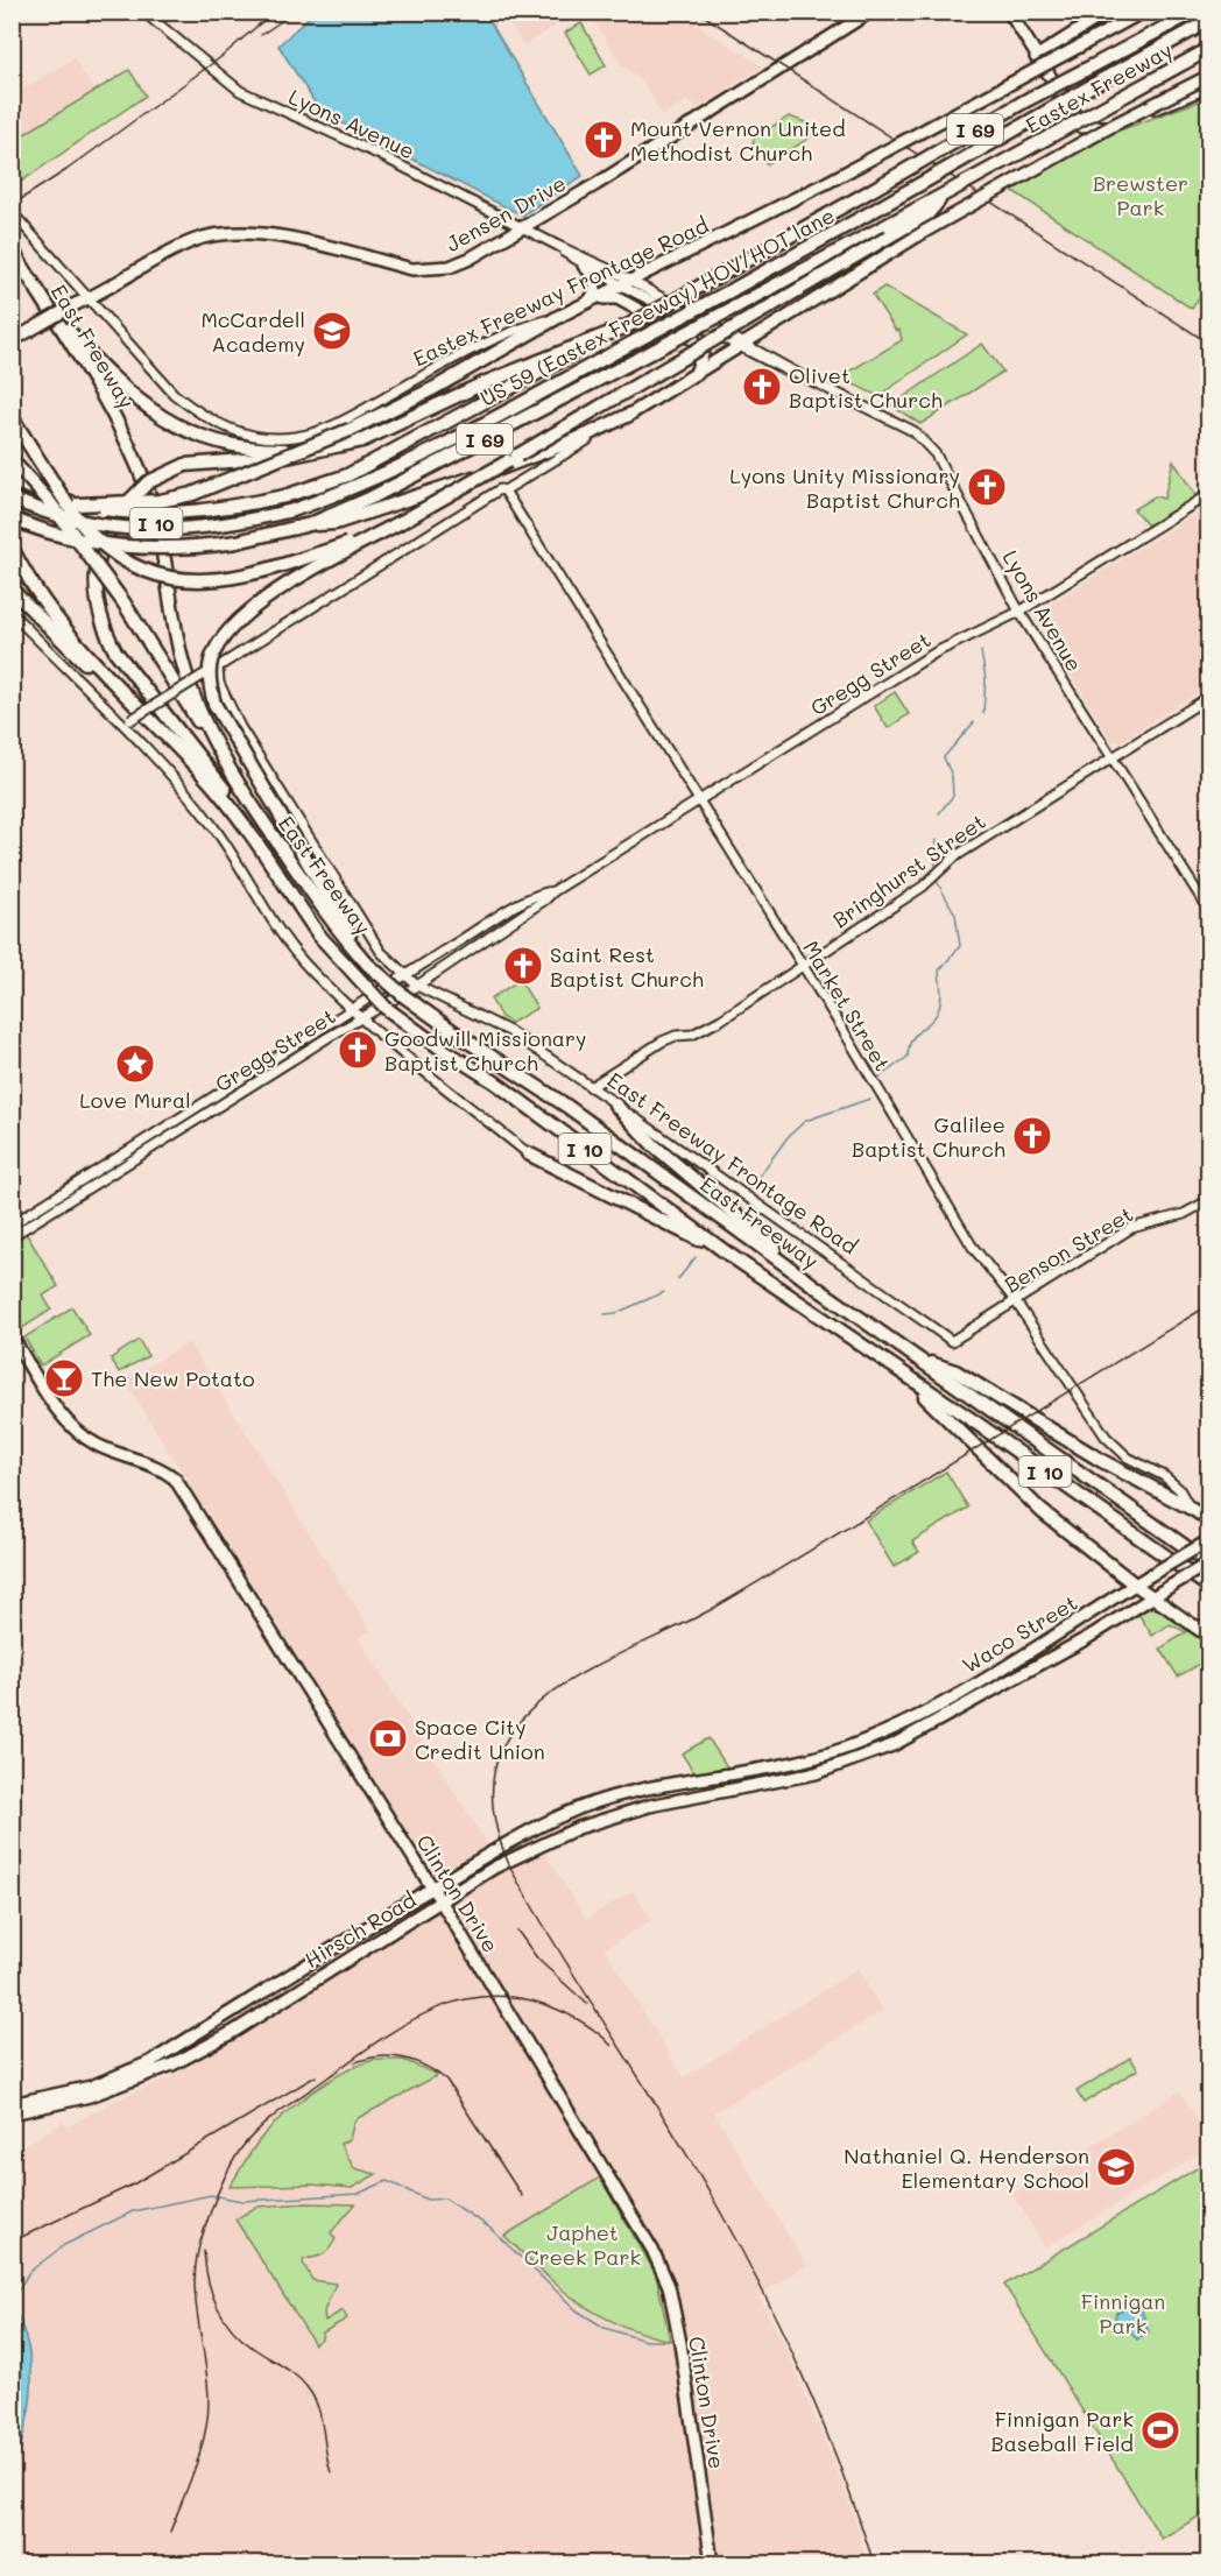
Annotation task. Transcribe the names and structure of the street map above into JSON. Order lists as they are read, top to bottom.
{
  "streets": {
    "highway": [
      "Eastex Freeway",
      "I 69",
      "US 59 (Eastex Freeway) HOV/HOT lane",
      "East Freeway",
      "I 10"
    ],
    "main road": [
      "Jensen Drive",
      "Eastex Freeway Frontage Road",
      "Waco Street",
      "Clinton Drive",
      "Hirsch Road"
    ],
    "street": [
      "Lyons Avenue",
      "Gregg Street",
      "Bringhurst Street",
      "Market Street",
      "East Freeway Frontage Road",
      "Benson Street"
    ]
  },
  "crossings": [
    ["Lyons Avenue", "Jensen Drive"],
    ["Lyons Avenue", "Eastex Freeway Frontage Road"],
    ["Lyons Avenue", "Gregg Street"],
    ["Lyons Avenue", "Bringhurst Street"],
    ["Jensen Drive", "Eastex Freeway Frontage Road"],
    ["East Freeway", "Waco Street"],
    ["Gregg Street", "Market Street"],
    ["Gregg Street", "East Freeway Frontage Road"],
    ["Bringhurst Street", "Market Street"],
    ["Bringhurst Street", "East Freeway Frontage Road"],
    ["Market Street", "Benson Street"],
    ["East Freeway Frontage Road", "Benson Street"],
    ["Waco Street", "Hirsch Road"],
    ["Clinton Drive", "Hirsch Road"]
  ],
  "parks": ["Brewster Park", "Japhet Creek Park", "Finnigan Park"],
  "places": {
    "church": [
      "Mount Vernon United Methodist Church",
      "Olivet Baptist Church",
      "Lyons Unity Missionary Baptist Church",
      "Saint Rest Baptist Church",
      "Goodwill Missionary Baptist Church",
      "Galilee Baptist Church"
    ],
    "school or university": ["McCardell Academy", "Nathaniel Q. Henderson Elementary School"],
    "place": ["Love Mural"],
    "bar": ["The New Potato"],
    "bank": ["Space City Credit Union"],
    "sports": ["Finnigan Park Baseball Field"]
  }
}
